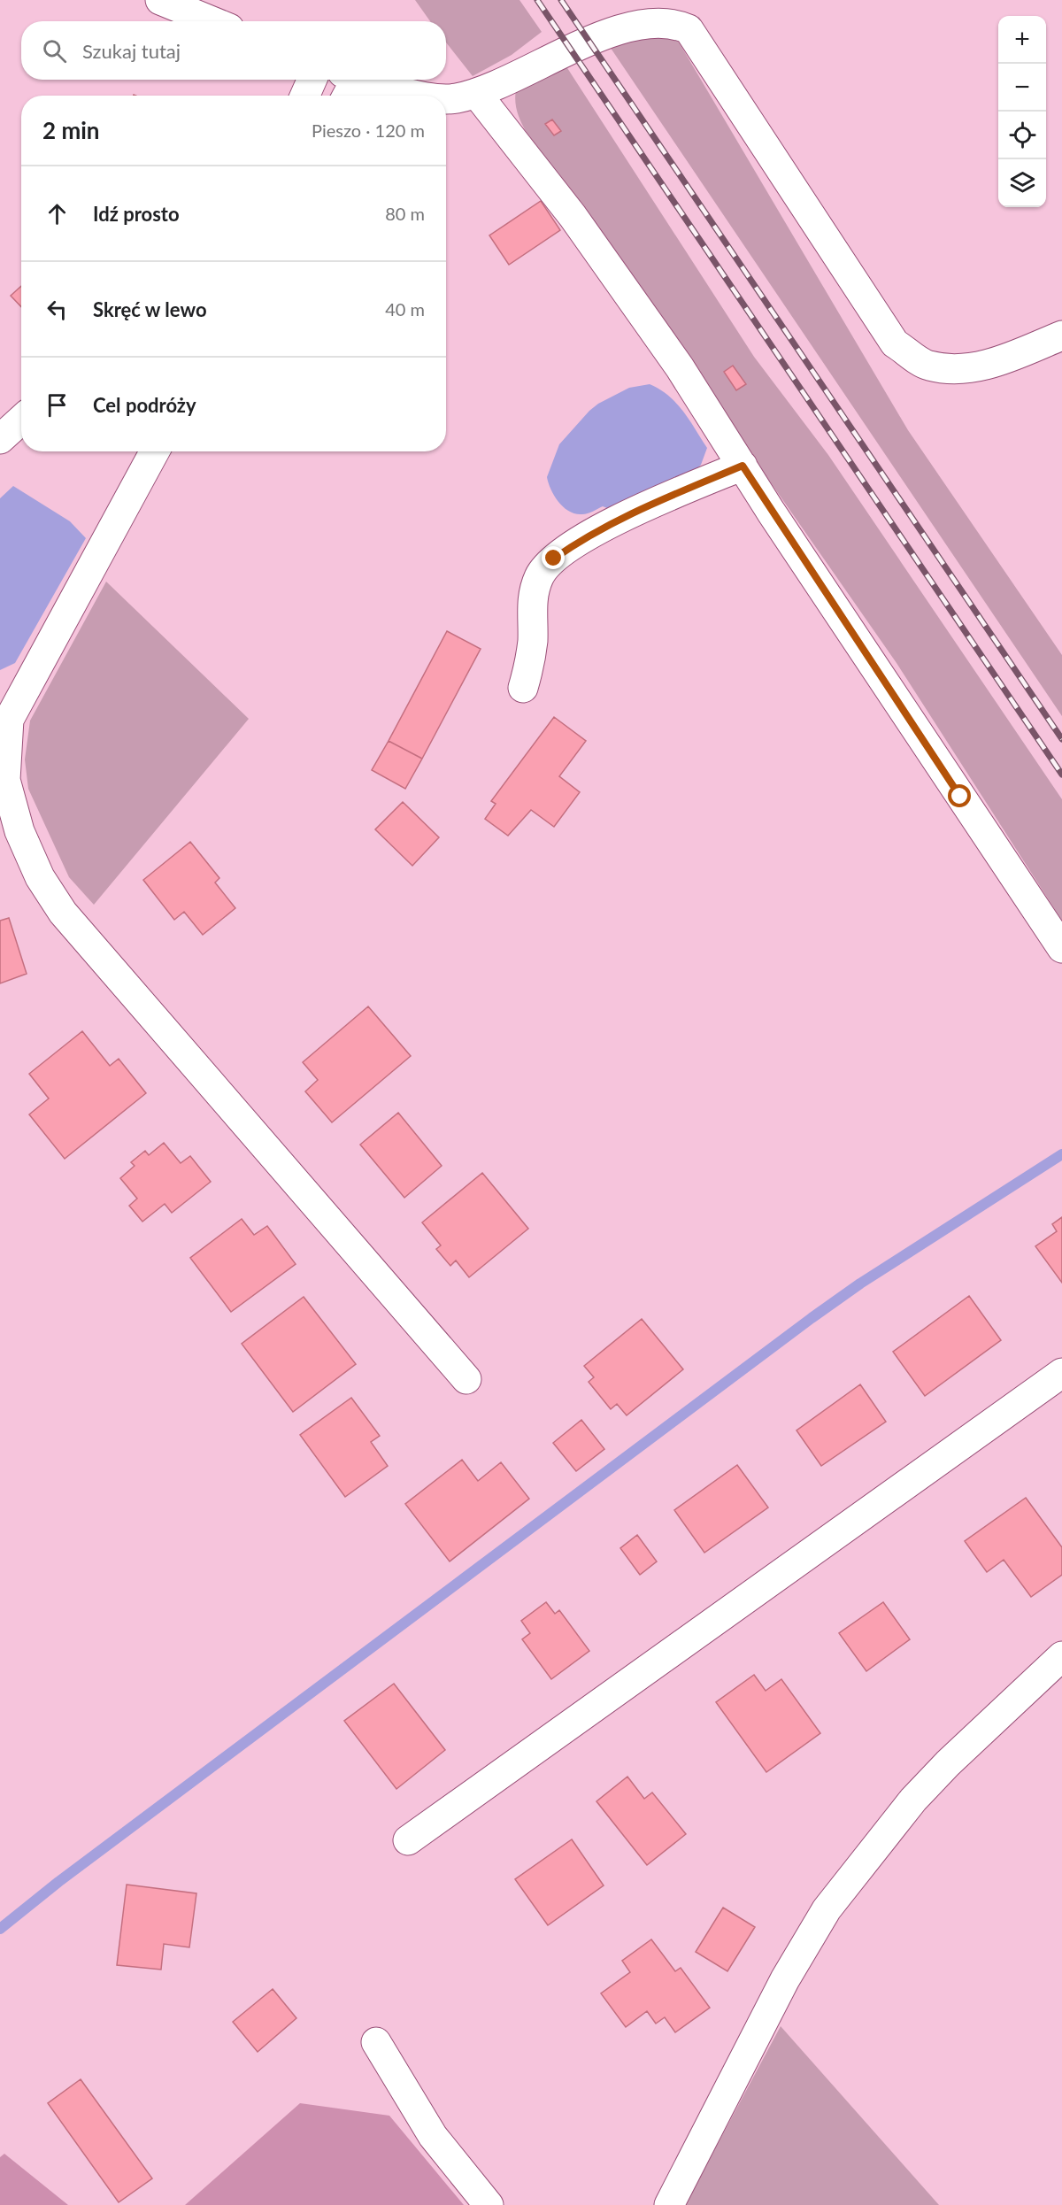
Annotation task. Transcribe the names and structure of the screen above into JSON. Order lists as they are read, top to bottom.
{
  "page": {
    "map_buttons": ["+", "−"],
    "search": "Szukaj tutaj",
    "heading": ["2 min", "Pieszo · 120 m"],
    "list": [
      ["Idź prosto", "80 m"],
      ["Skręć w lewo", "40 m"],
      "Cel podróży"
    ]
  }
}
